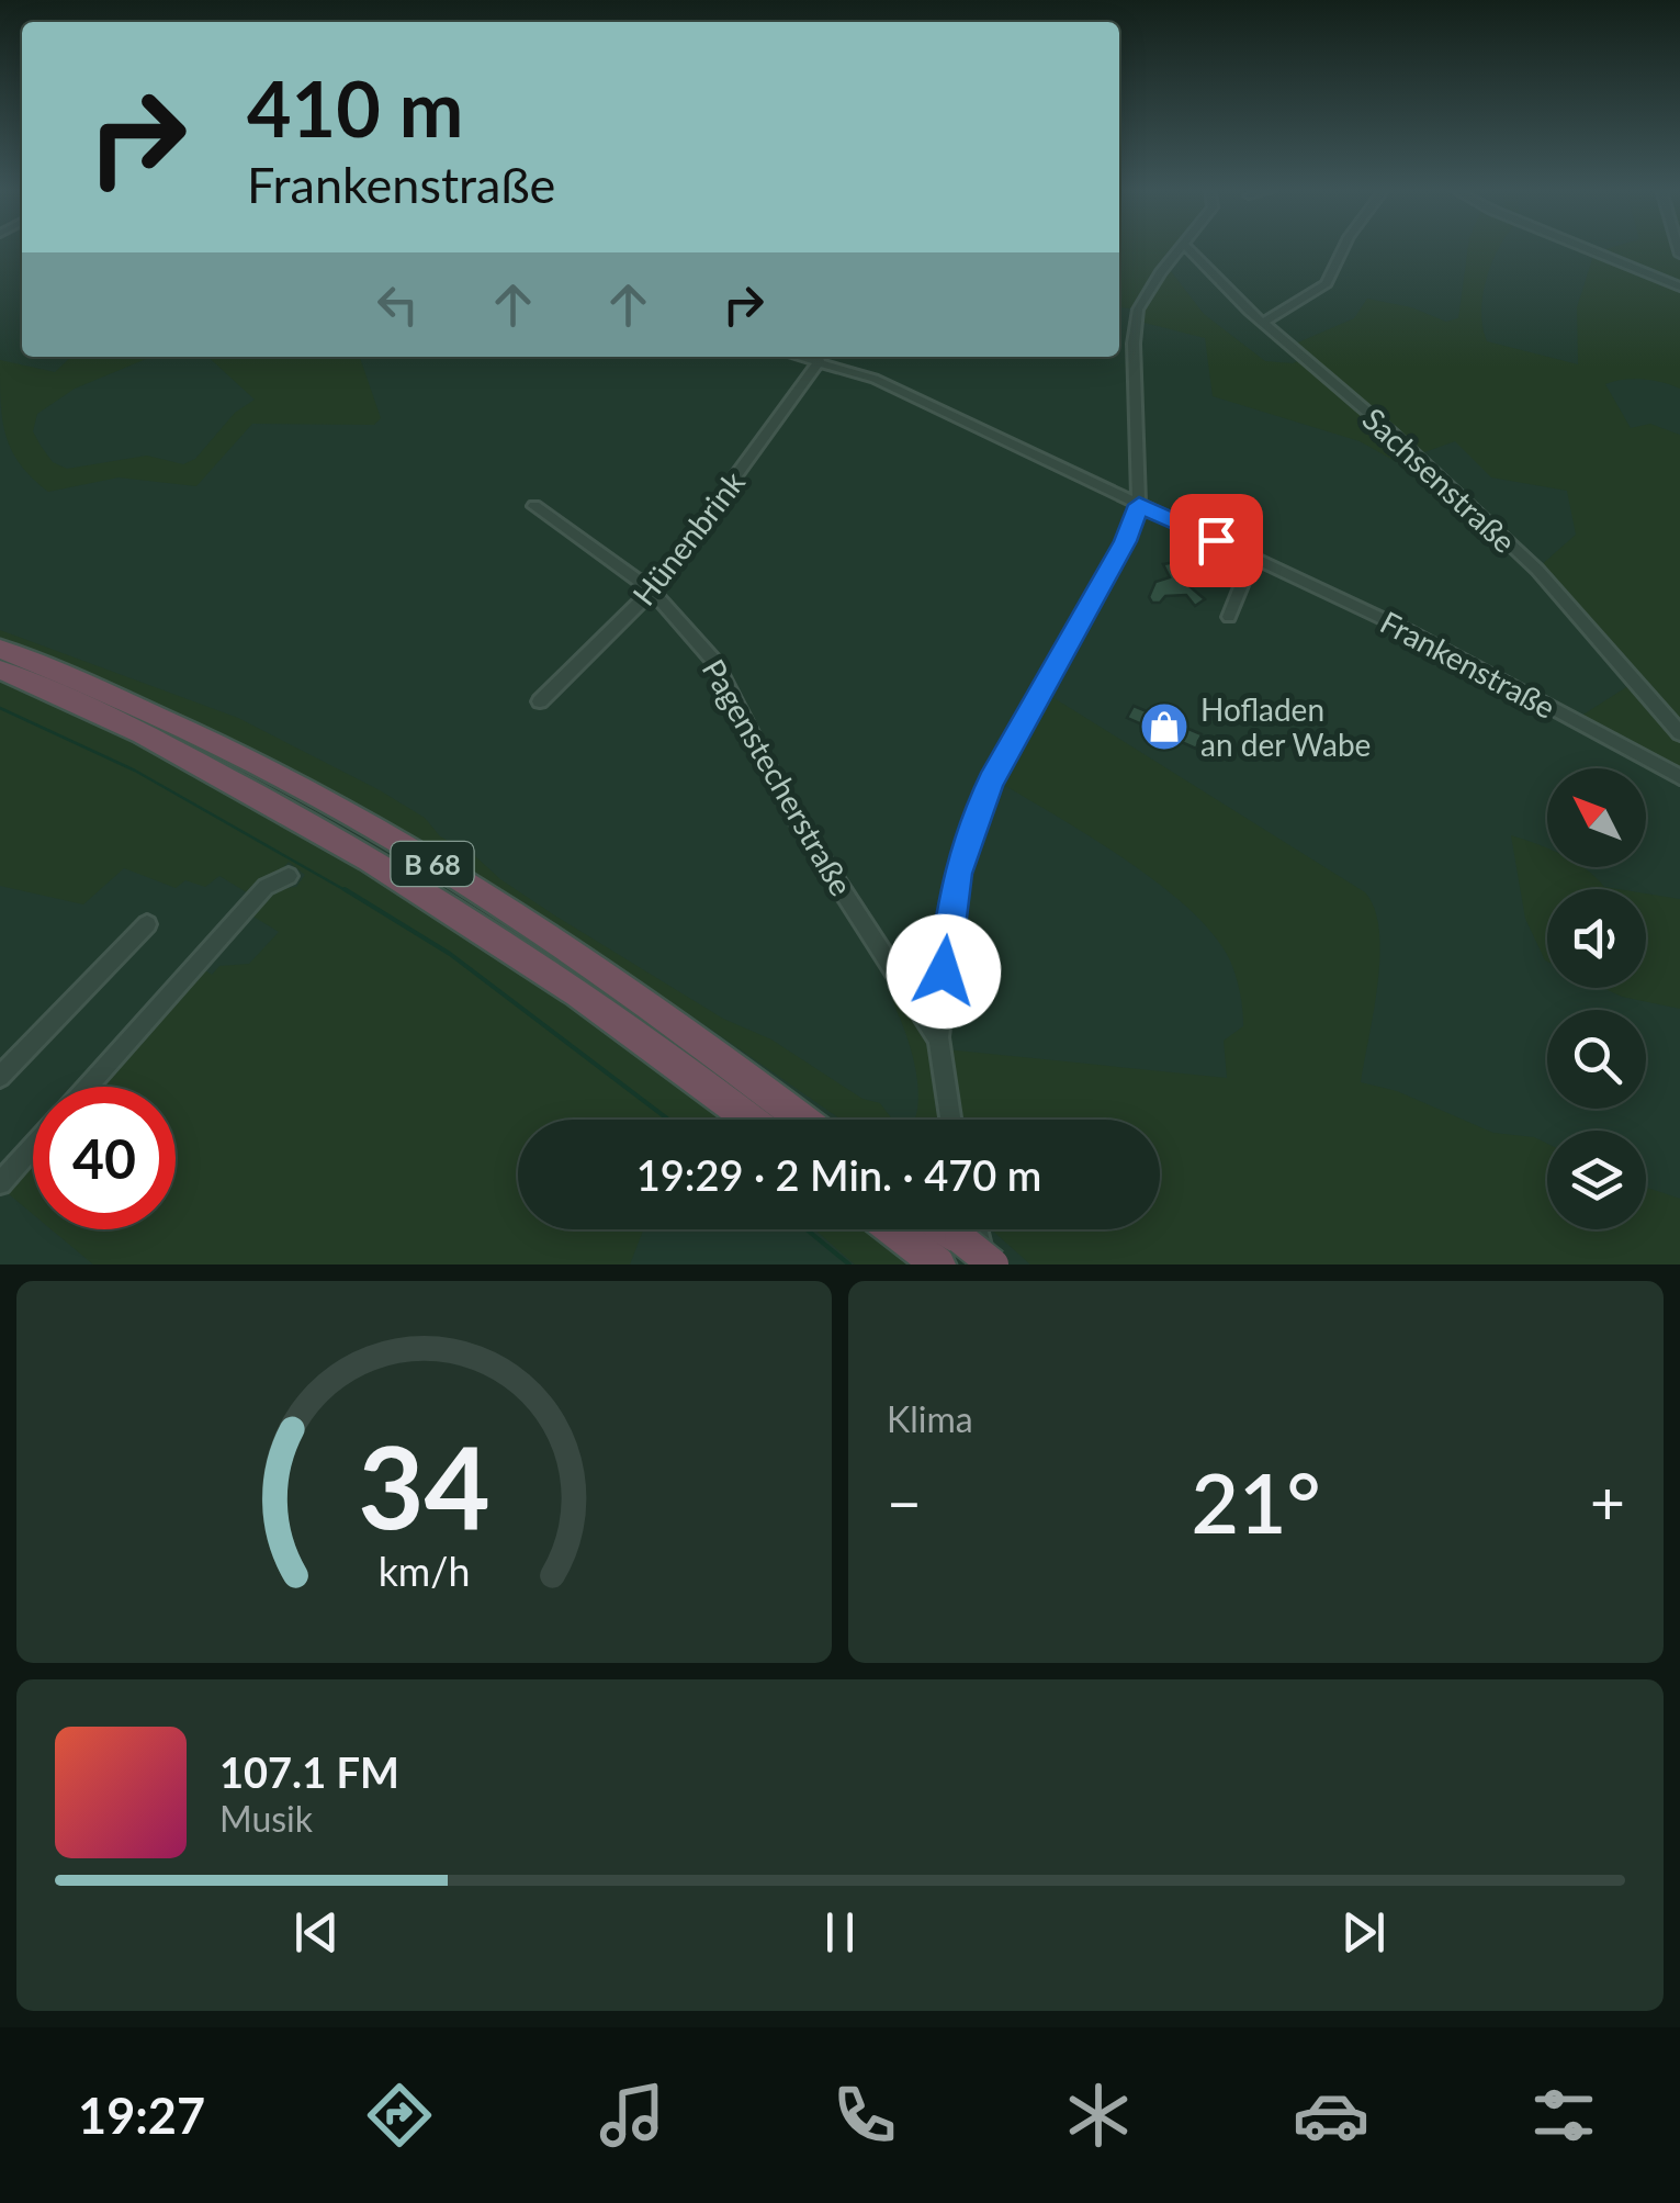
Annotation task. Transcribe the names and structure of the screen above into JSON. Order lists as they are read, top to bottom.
{
  "streets": {
    "highway": ["B 68"],
    "street": [
      "Sachsenstraße",
      "Hünenbrink",
      "Frankenstraße",
      "Pagenstecherstraße"
    ]
  },
  "crossings": [
    ["Hünenbrink", "Frankenstraße"],
    ["Hünenbrink", "Pagenstecherstraße"]
  ],
  "places": {
    "shop": ["Hofladen an der Wabe"]
  },
  "north": "top left",
  "page": {
    "turn": ["410 m", "Frankenstraße"],
    "limit": "40",
    "trip": "19:29 · 2 Min. · 470 m",
    "tile": "Klima",
    "heat": ["−", "21°", "+"],
    "song": ["107.1 FM", "Musik"],
    "tabs": "19:27",
    "gauge": ["34", "km/h"]
  }
}
